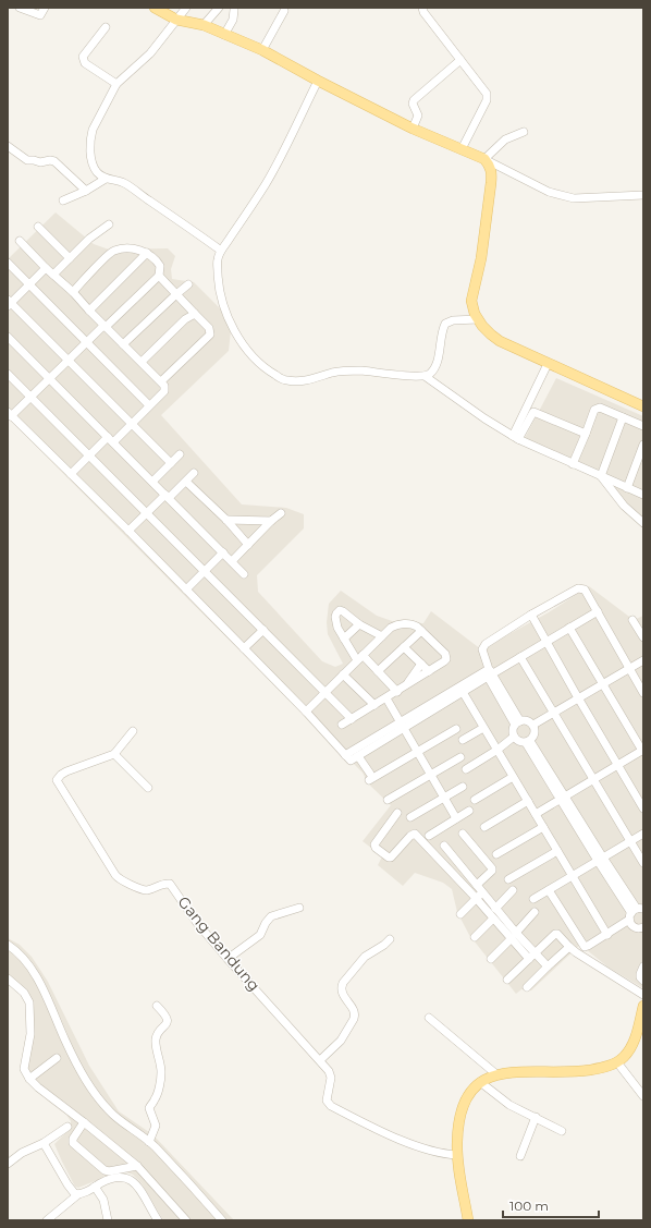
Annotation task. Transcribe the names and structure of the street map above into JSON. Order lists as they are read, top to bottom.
{
  "streets": {
    "street": ["Gang Bandung"]
  },
  "scale_bar": "100 m"
}
